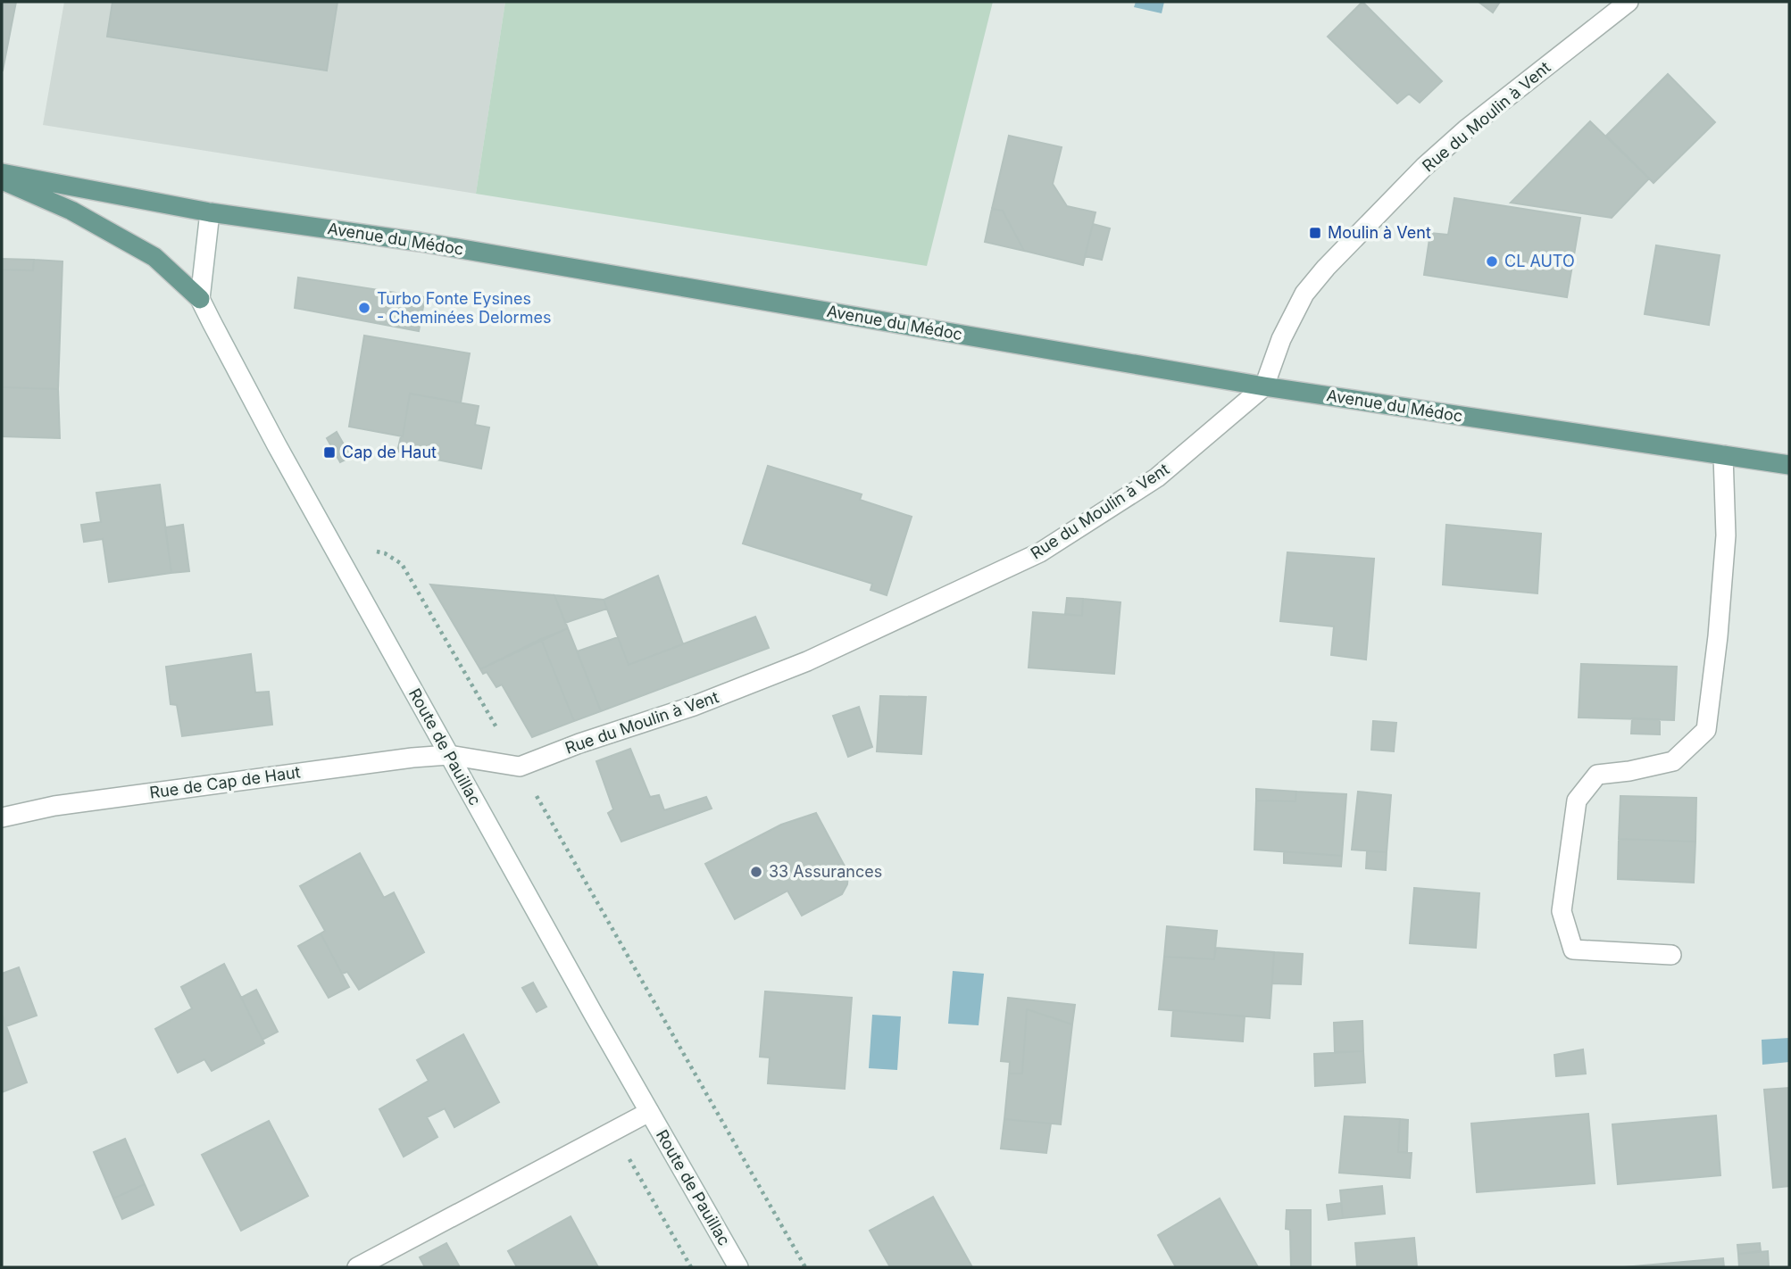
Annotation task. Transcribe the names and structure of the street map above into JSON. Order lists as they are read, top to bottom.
{
  "streets": {
    "main road": ["Avenue du Médoc"],
    "street": ["Rue du Moulin à Vent", "Route de Pauillac", "Rue de Cap de Haut"]
  },
  "crossings": [
    ["Rue du Moulin à Vent", "Avenue du Médoc"],
    ["Route de Pauillac", "Rue de Cap de Haut"]
  ],
  "places": {
    "transit": ["Moulin à Vent", "Cap de Haut"],
    "other": ["CL AUTO", "Turbo Fonte Eysines - Cheminées Delormes", "33 Assurances"]
  }
}
